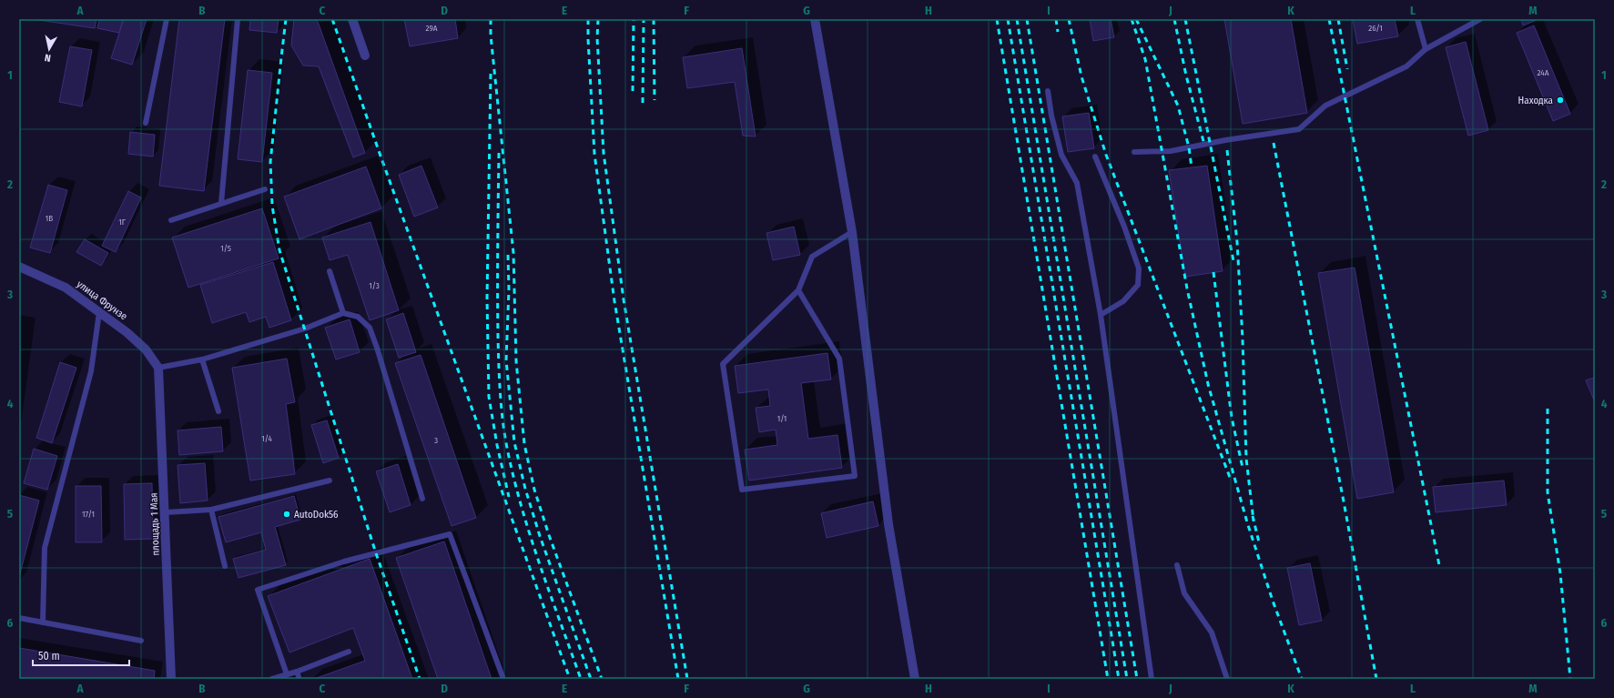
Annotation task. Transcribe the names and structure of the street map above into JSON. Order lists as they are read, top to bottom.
{
  "streets": {
    "street": ["улица Фрунзе", "площадь 1 Мая"]
  },
  "crossings": [
    ["улица Фрунзе", "площадь 1 Мая"]
  ],
  "places": ["Находка", "AutoDok56"],
  "house_numbers": [
    "29А",
    "26/1",
    "24А",
    "1В",
    "1Г",
    "1/5",
    "1/3",
    "1/1",
    "1/4",
    "3",
    "17/1"
  ],
  "scale_bar": "50 m",
  "north": "bottom",
  "grid": {
    "columns": [
      "A",
      "B",
      "C",
      "D",
      "E",
      "F",
      "G",
      "H",
      "I",
      "J",
      "K",
      "L",
      "M"
    ],
    "rows": [
      "1",
      "2",
      "3",
      "4",
      "5",
      "6"
    ]
  }
}
